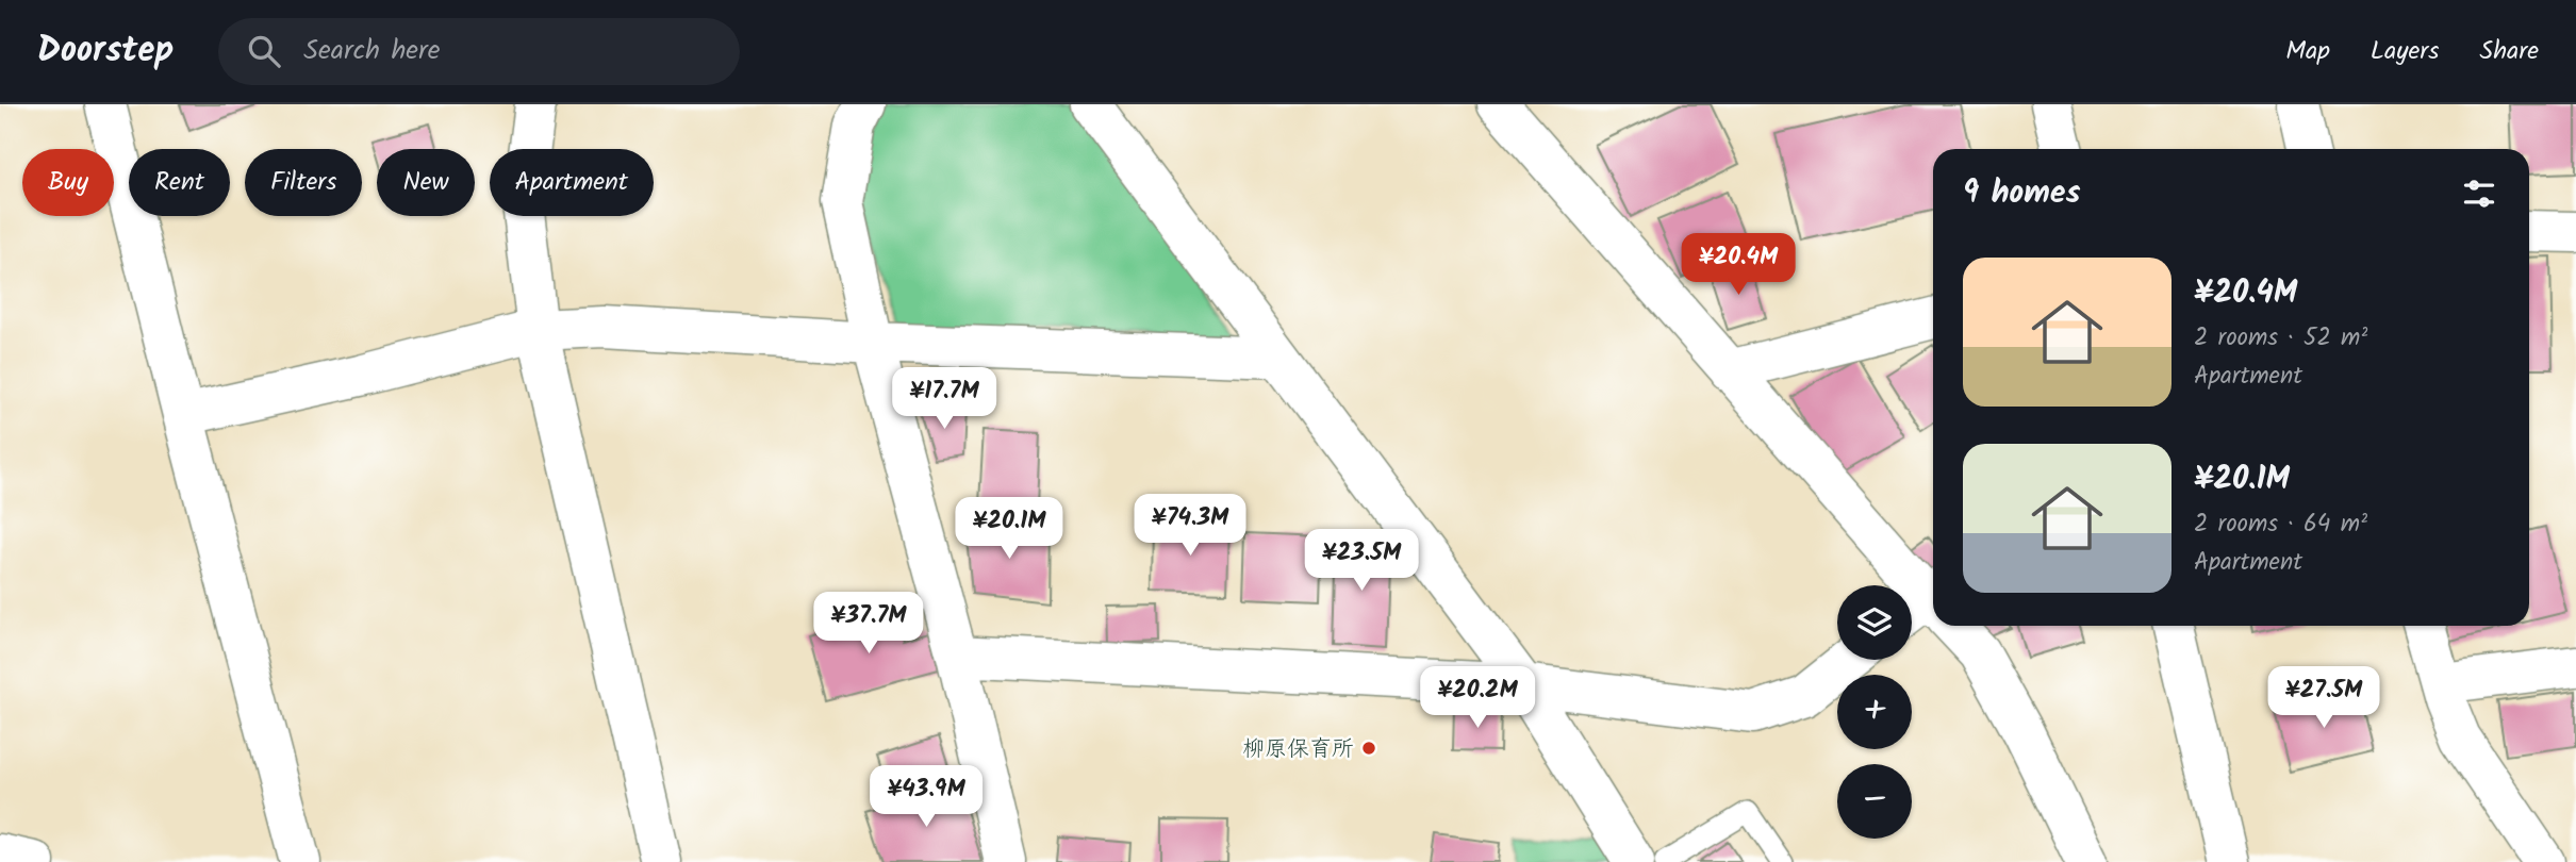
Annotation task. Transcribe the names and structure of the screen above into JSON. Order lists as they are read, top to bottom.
{
  "places": ["柳原保育所"],
  "page": {
    "header": "Doorstep",
    "search": "Search here",
    "nav": ["Map", "Layers", "Share"],
    "chip": [
      "Buy",
      "Rent",
      "Filters",
      "New",
      "Apartment"
    ],
    "heading": "9 homes",
    "price": [
      "¥20.4M",
      "¥17.7M",
      "¥74.3M",
      "¥20.1M",
      "¥23.5M",
      "¥37.7M",
      "¥20.2M",
      "¥27.5M",
      "¥43.9M"
    ],
    "list": [
      {
        "name": "¥20.4M",
        "note": "2 rooms · 52 m² · Apartment"
      },
      {
        "name": "¥20.1M",
        "note": "2 rooms · 64 m² · Apartment"
      }
    ],
    "map_buttons": ["+", "−"]
  }
}
